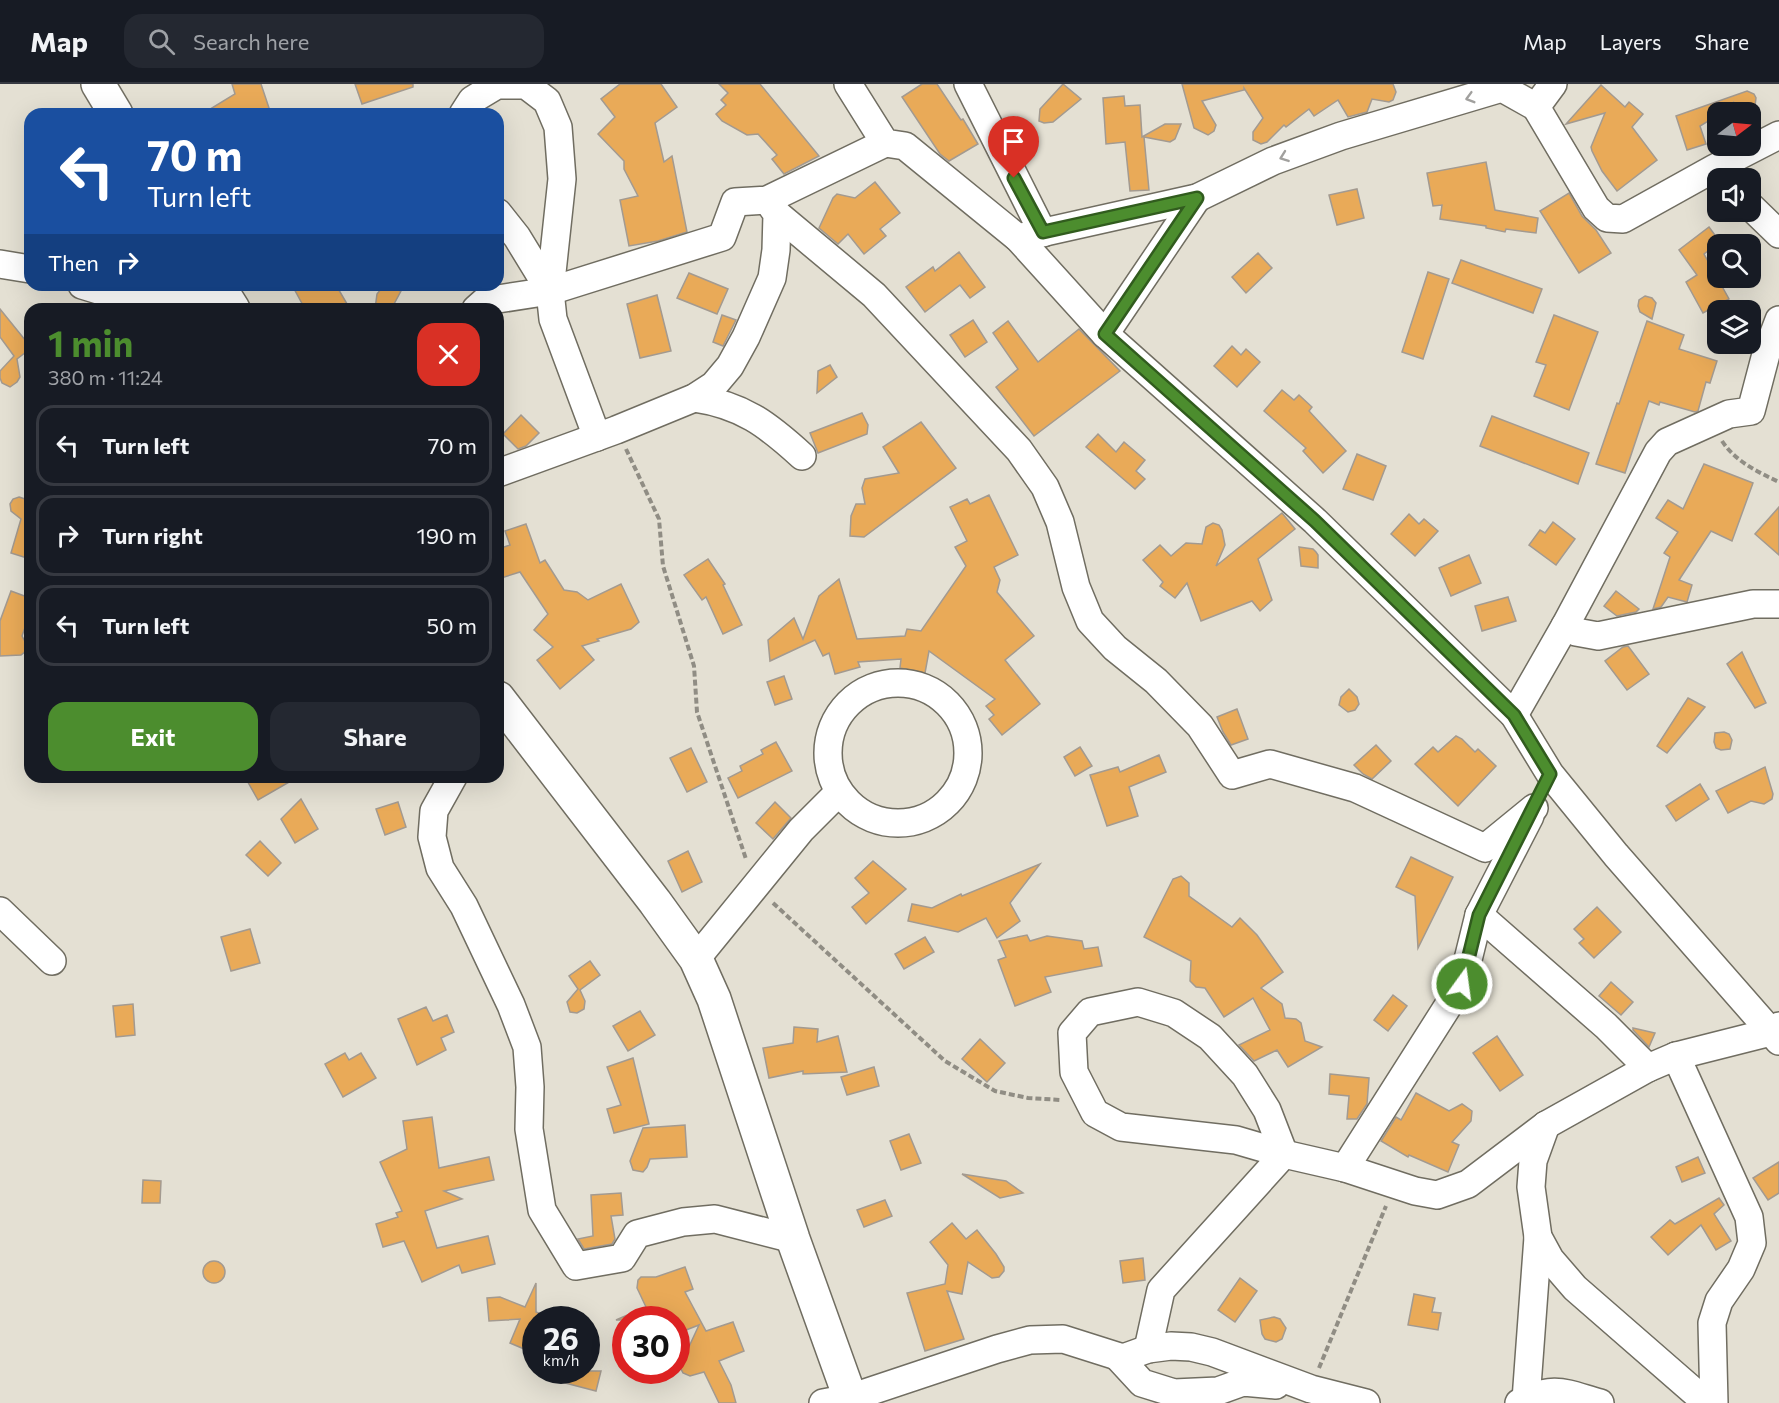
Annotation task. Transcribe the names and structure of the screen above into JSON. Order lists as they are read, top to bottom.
{
  "north": "right",
  "page": {
    "header": "Map",
    "search": "Search here",
    "nav": ["Map", "Layers", "Share"],
    "turn": ["70 m", "Turn left"],
    "then": "Then",
    "heading": ["1 min", "380 m · 11:24"],
    "list": [
      {
        "name": "Turn left",
        "value": "70 m"
      },
      {
        "name": "Turn right",
        "value": "190 m"
      },
      {
        "name": "Turn left",
        "value": "50 m"
      }
    ],
    "buttons": ["Exit", "Share"],
    "speed": "26 km/h",
    "limit": "30"
  }
}
